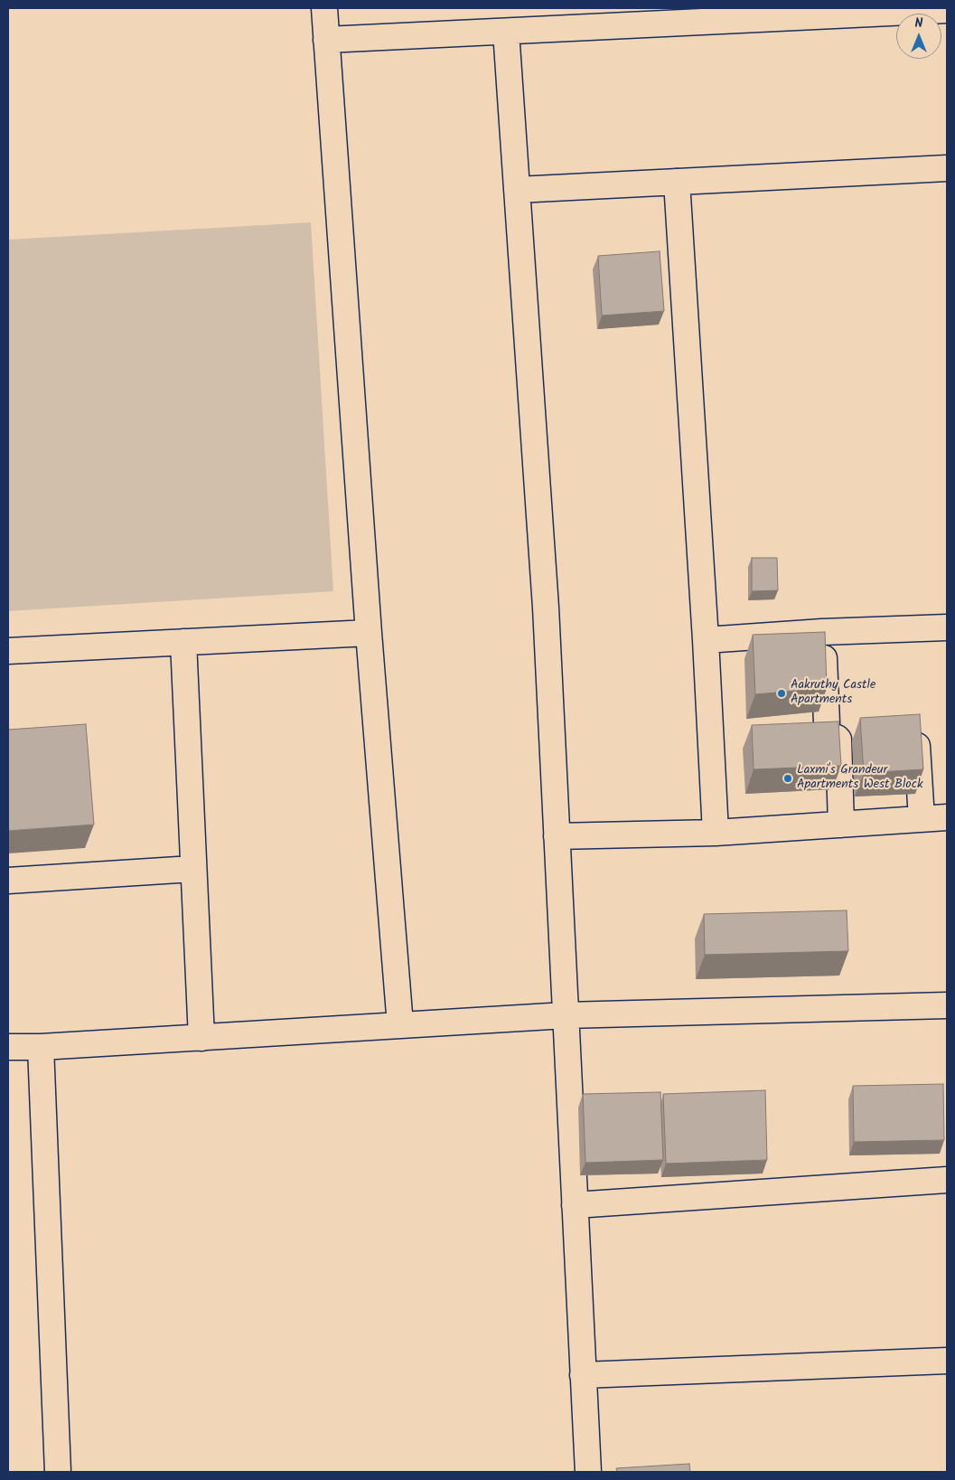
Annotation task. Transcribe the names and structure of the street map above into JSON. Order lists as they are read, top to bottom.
{
  "places": ["Aakruthy Castle Apartments", "Laxmi's Grandeur Apartments West Block"],
  "north": "top"
}
